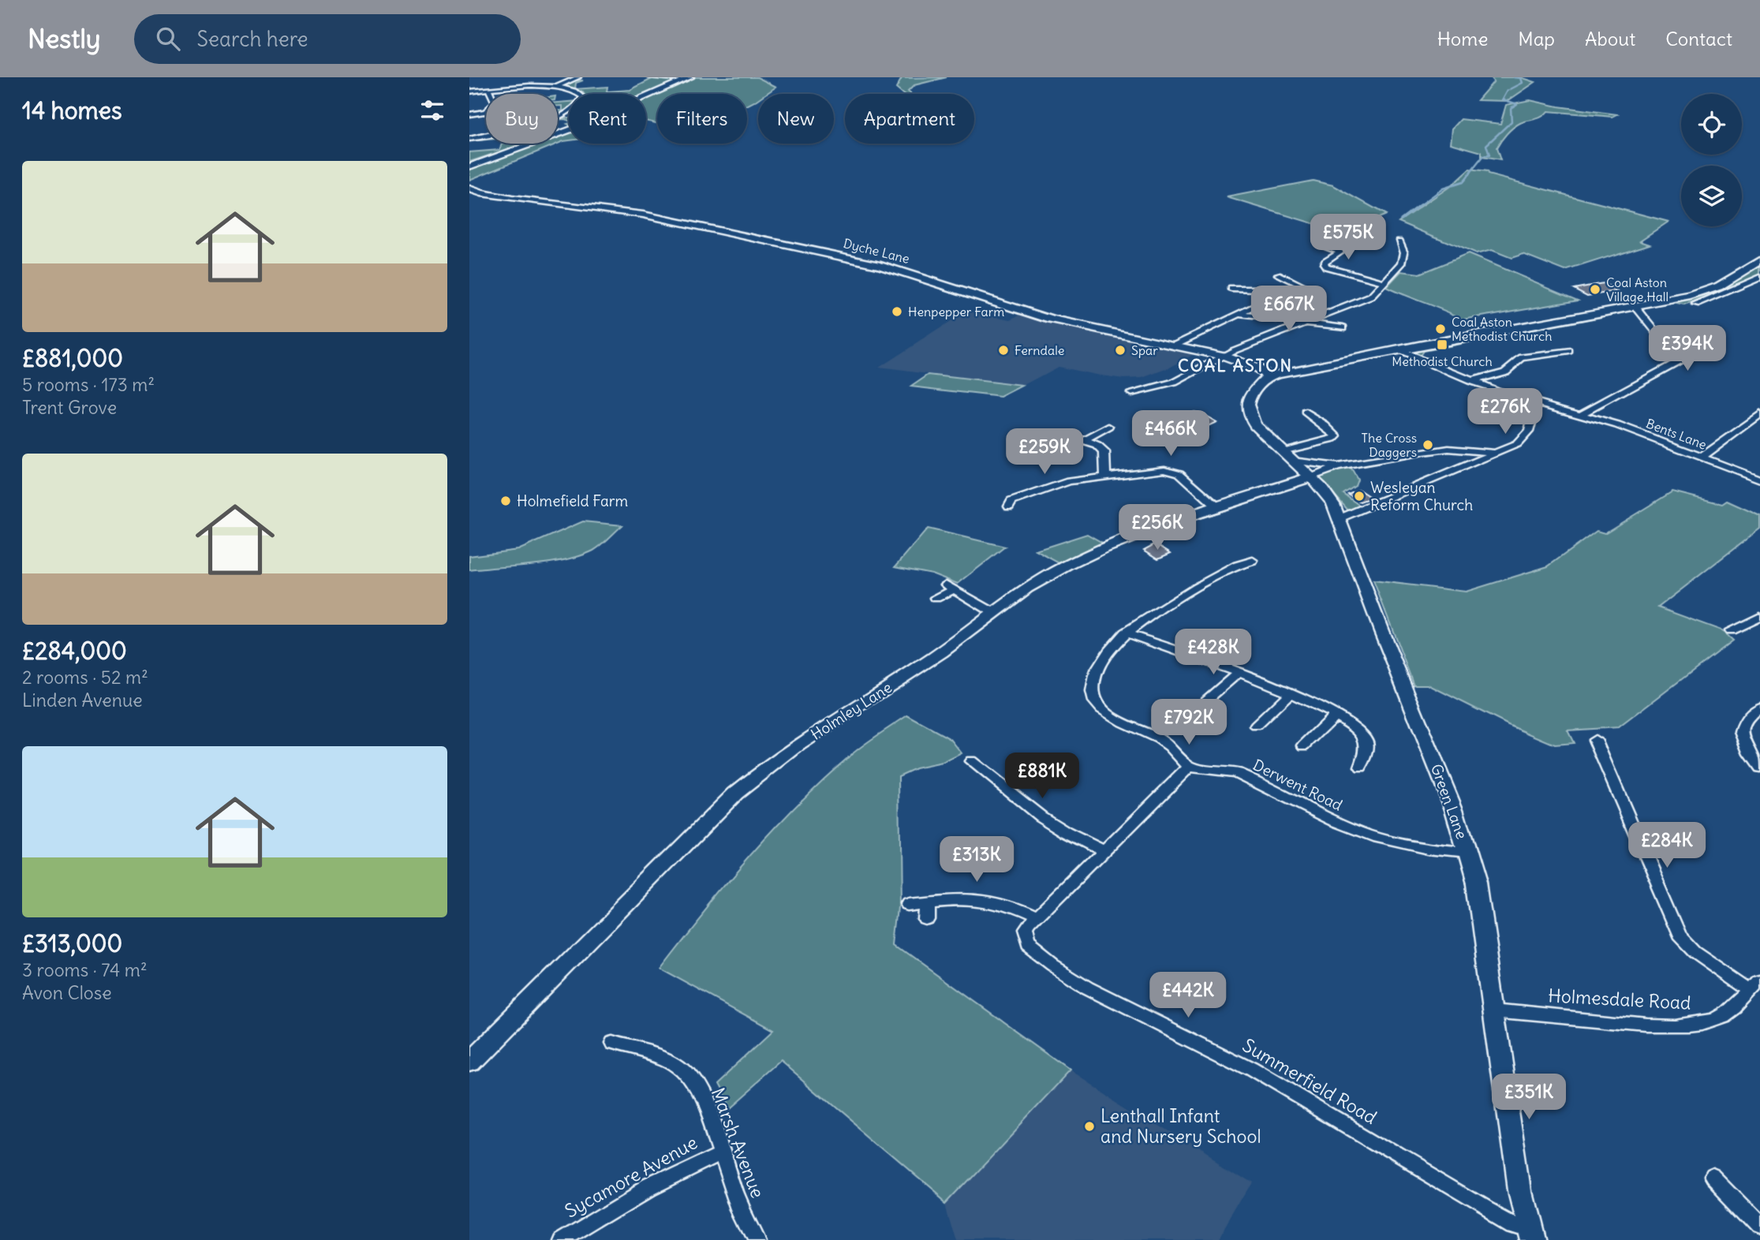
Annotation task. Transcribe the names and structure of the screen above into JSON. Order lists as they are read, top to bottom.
{
  "streets": {
    "main road": ["Dyche Lane", "Holmley Lane", "Green Lane"],
    "street": [
      "Bents Lane",
      "Derwent Road",
      "Holmesdale Road",
      "Summerfield Road",
      "Marsh Avenue",
      "Sycamore Avenue"
    ]
  },
  "crossings": [
    ["Dyche Lane", "Green Lane"],
    ["Holmley Lane", "Green Lane"],
    ["Derwent Road", "Green Lane"],
    ["Derwent Road", "Summerfield Road"],
    ["Green Lane", "Holmesdale Road"],
    ["Green Lane", "Summerfield Road"],
    ["Marsh Avenue", "Sycamore Avenue"]
  ],
  "districts": ["COAL ASTON"],
  "places": {
    "other": [
      "Coal Aston Village Hall",
      "Henpepper Farm",
      "Coal Aston Methodist Church",
      "Ferndale",
      "Spar",
      "The Cross Daggers",
      "Wesleyan Reform Church",
      "Holmefield Farm",
      "Lenthall Infant and Nursery School"
    ],
    "transit": ["Methodist Church"]
  },
  "page": {
    "header": "Nestly",
    "search": "Search here",
    "nav": [
      "Home",
      "Map",
      "About",
      "Contact"
    ],
    "heading": "14 homes",
    "chip": [
      "Buy",
      "Rent",
      "Filters",
      "New",
      "Apartment"
    ],
    "list": [
      {
        "name": "£881,000",
        "note": "5 rooms · 173 m² · Trent Grove"
      },
      {
        "name": "£284,000",
        "note": "2 rooms · 52 m² · Linden Avenue"
      },
      {
        "name": "£313,000",
        "note": "3 rooms · 74 m² · Avon Close"
      }
    ],
    "price": [
      "£575K",
      "£667K",
      "£394K",
      "£276K",
      "£466K",
      "£259K",
      "£256K",
      "£428K",
      "£792K",
      "£881K",
      "£284K",
      "£313K",
      "£442K",
      "£351K"
    ]
  }
}
